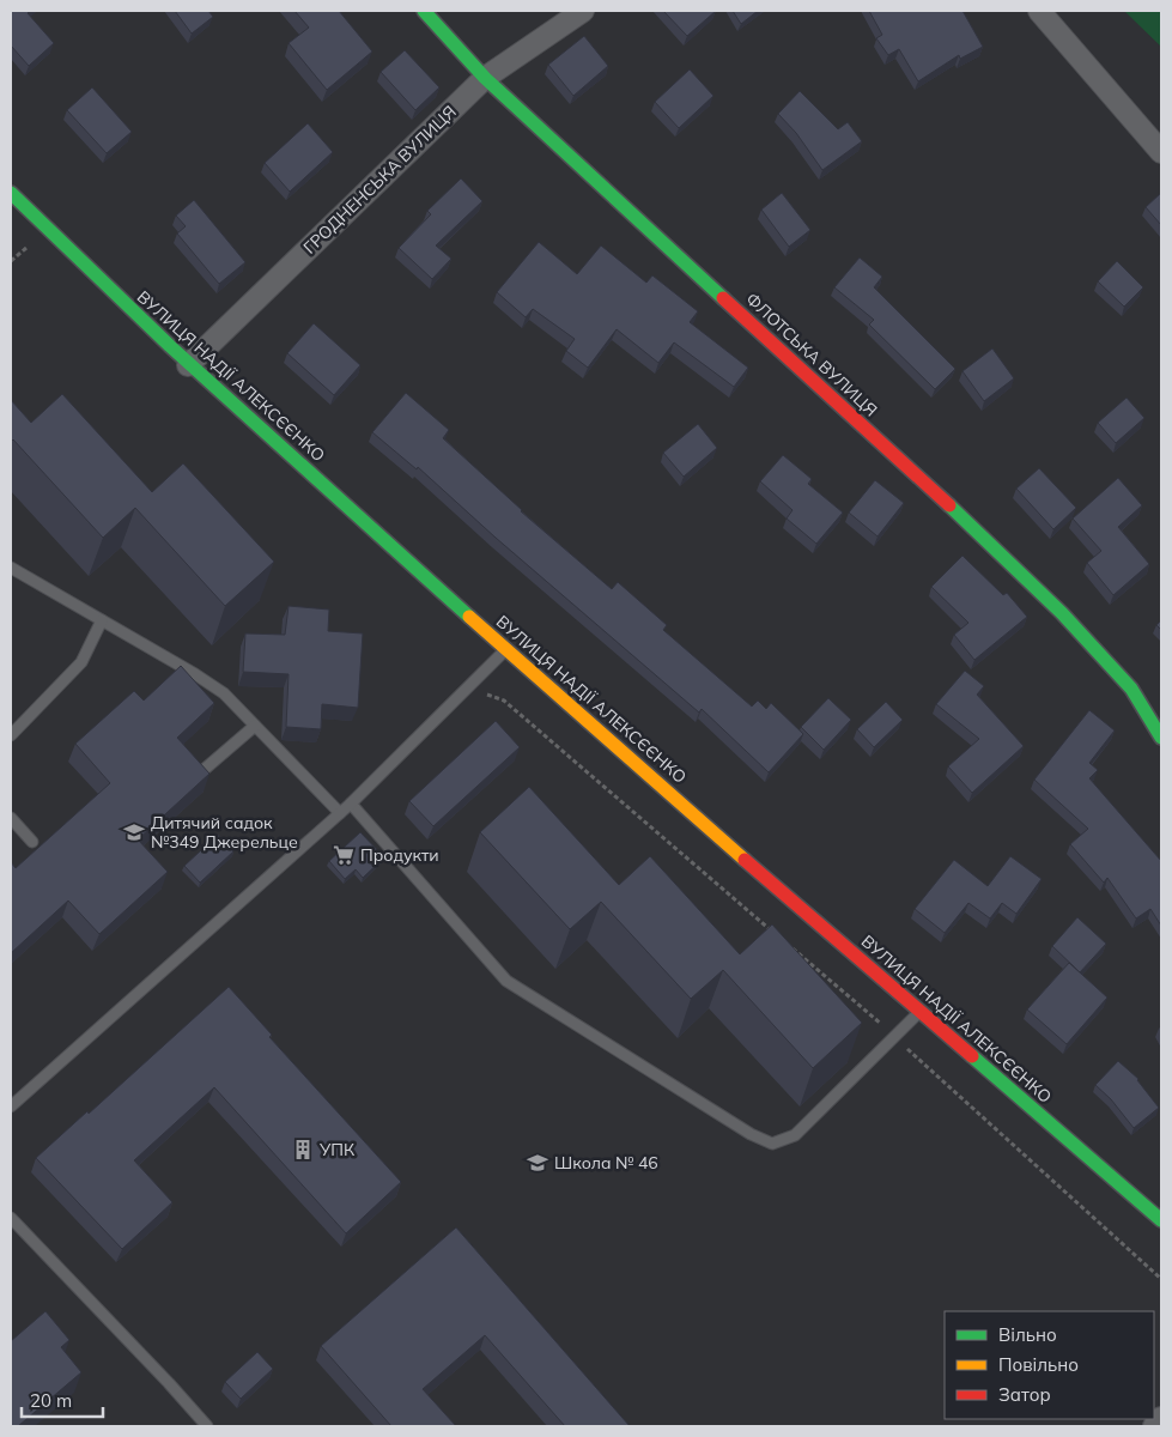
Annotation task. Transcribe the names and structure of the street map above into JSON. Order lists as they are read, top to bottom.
{
  "streets": {
    "street": ["ГРОДНЕНСЬКА ВУЛИЦЯ", "ФЛОТСЬКА ВУЛИЦЯ", "ВУЛИЦЯ НАДІЇ АЛЕКСЄЄНКО"]
  },
  "crossings": [
    ["ГРОДНЕНСЬКА ВУЛИЦЯ", "ФЛОТСЬКА ВУЛИЦЯ"],
    ["ГРОДНЕНСЬКА ВУЛИЦЯ", "ВУЛИЦЯ НАДІЇ АЛЕКСЄЄНКО"]
  ],
  "places": {
    "school or university": ["Дитячий садок №349 Джерельце", "Школа № 46"],
    "supermarket": ["Продукти"],
    "building": ["УПК"]
  },
  "legend": ["Вільно", "Повільно", "Затор"],
  "scale_bar": "20 m"
}
